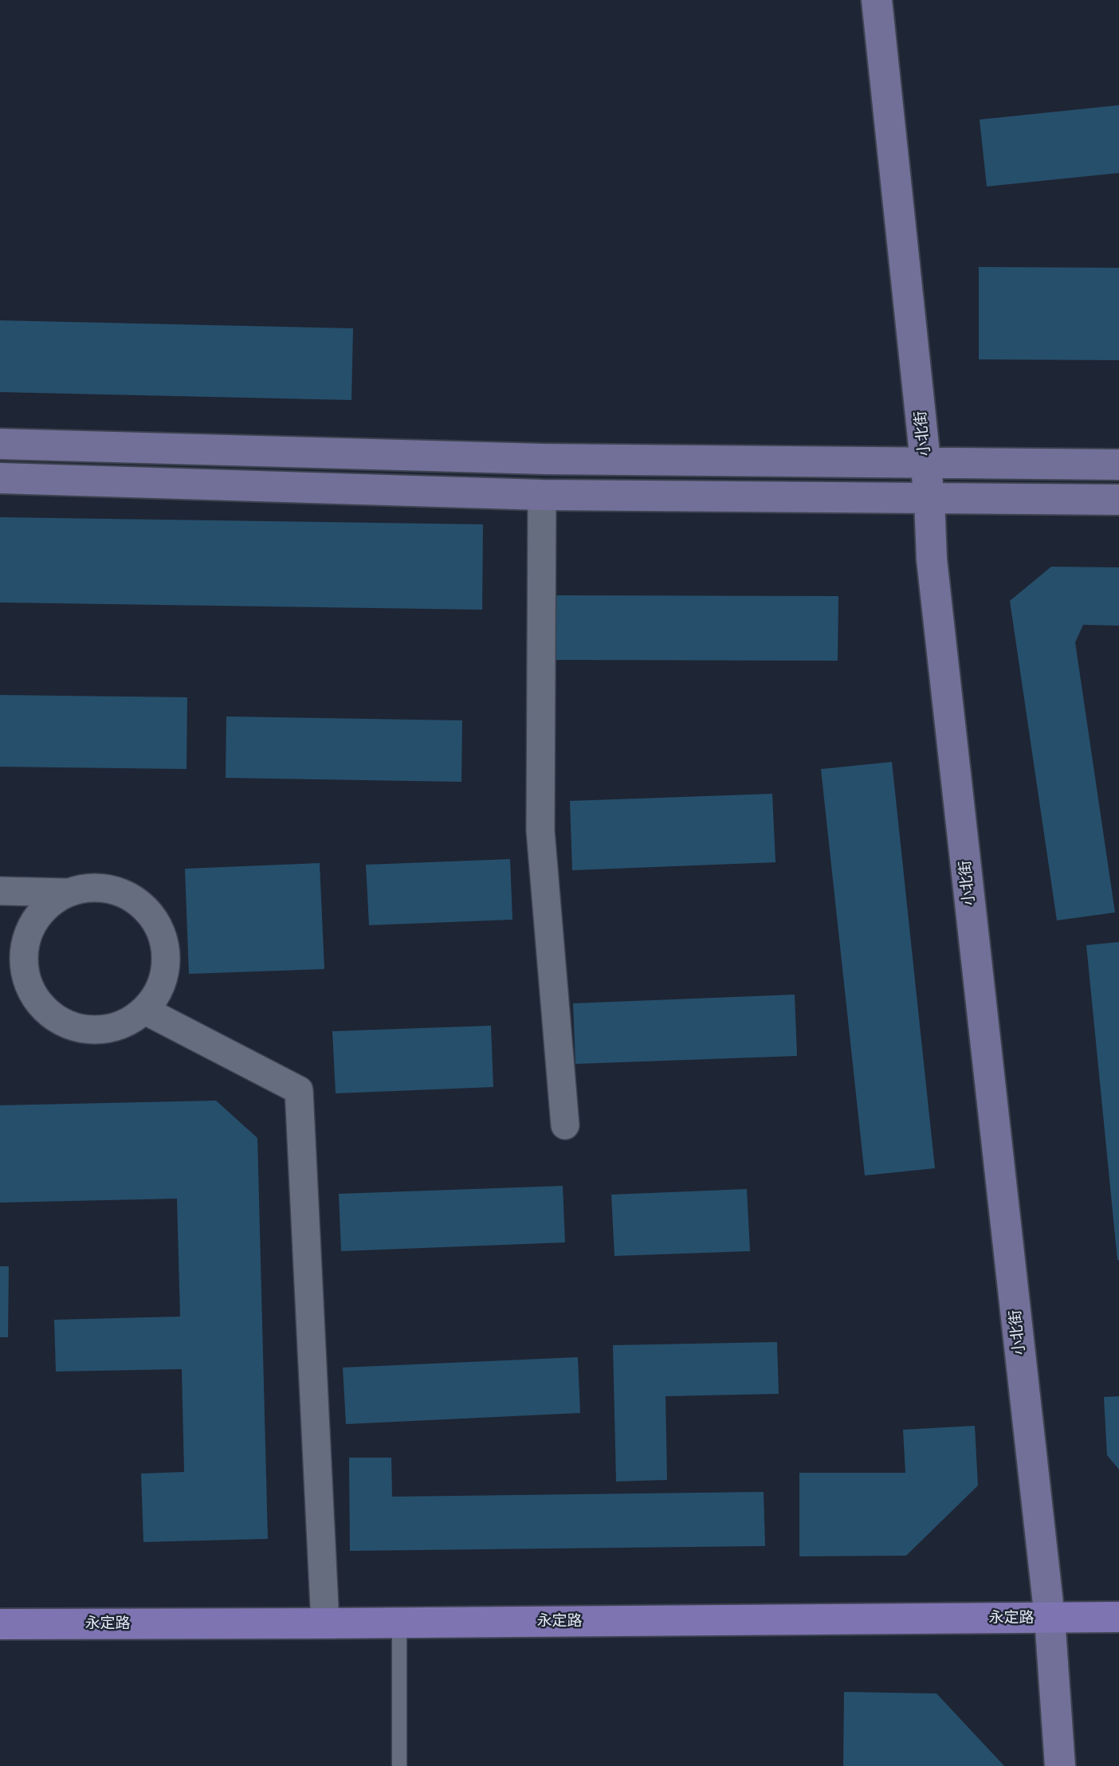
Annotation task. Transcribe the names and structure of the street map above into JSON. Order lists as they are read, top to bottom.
{
  "streets": {
    "main road": ["永定路"],
    "street": ["小北街"]
  },
  "crossings": [
    ["小北街", "永定路"]
  ]
}
